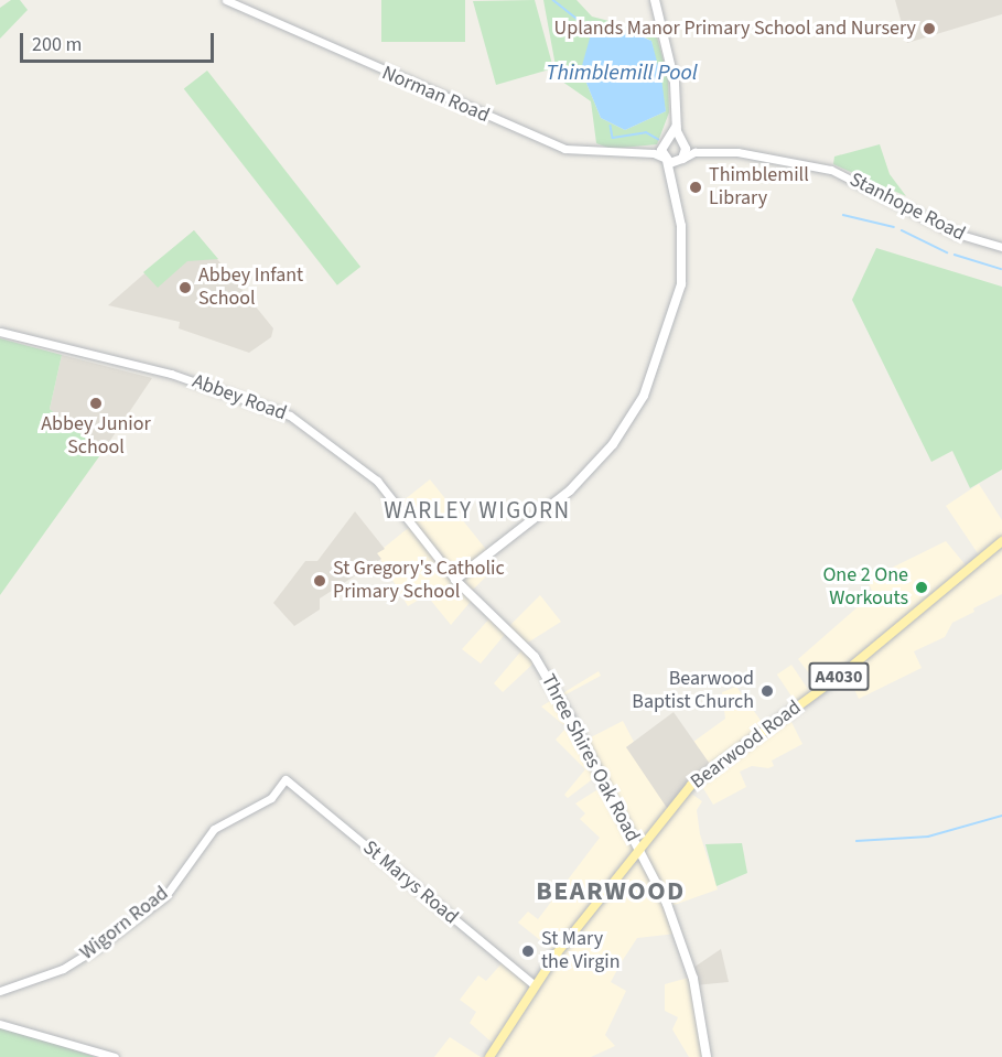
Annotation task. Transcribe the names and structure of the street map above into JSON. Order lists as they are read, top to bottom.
{
  "streets": {
    "main road": ["A4030", "Bearwood Road", "Three Shires Oak Road"],
    "street": [
      "Norman Road",
      "Stanhope Road",
      "Abbey Road",
      "St Marys Road",
      "Wigorn Road"
    ]
  },
  "crossings": [
    ["Abbey Road", "Three Shires Oak Road"],
    ["Bearwood Road", "Three Shires Oak Road"],
    ["Bearwood Road", "St Marys Road"],
    ["St Marys Road", "Wigorn Road"]
  ],
  "districts": ["WARLEY WIGORN", "BEARWOOD"],
  "water": ["Thimblemill Pool"],
  "places": [
    "Uplands Manor Primary School and Nursery",
    "Thimblemill Library",
    "Abbey Infant School",
    "Abbey Junior School",
    "St Gregory's Catholic Primary School",
    "One 2 One Workouts",
    "Bearwood Baptist Church",
    "St Mary the Virgin"
  ],
  "scale_bar": "200 m"
}
